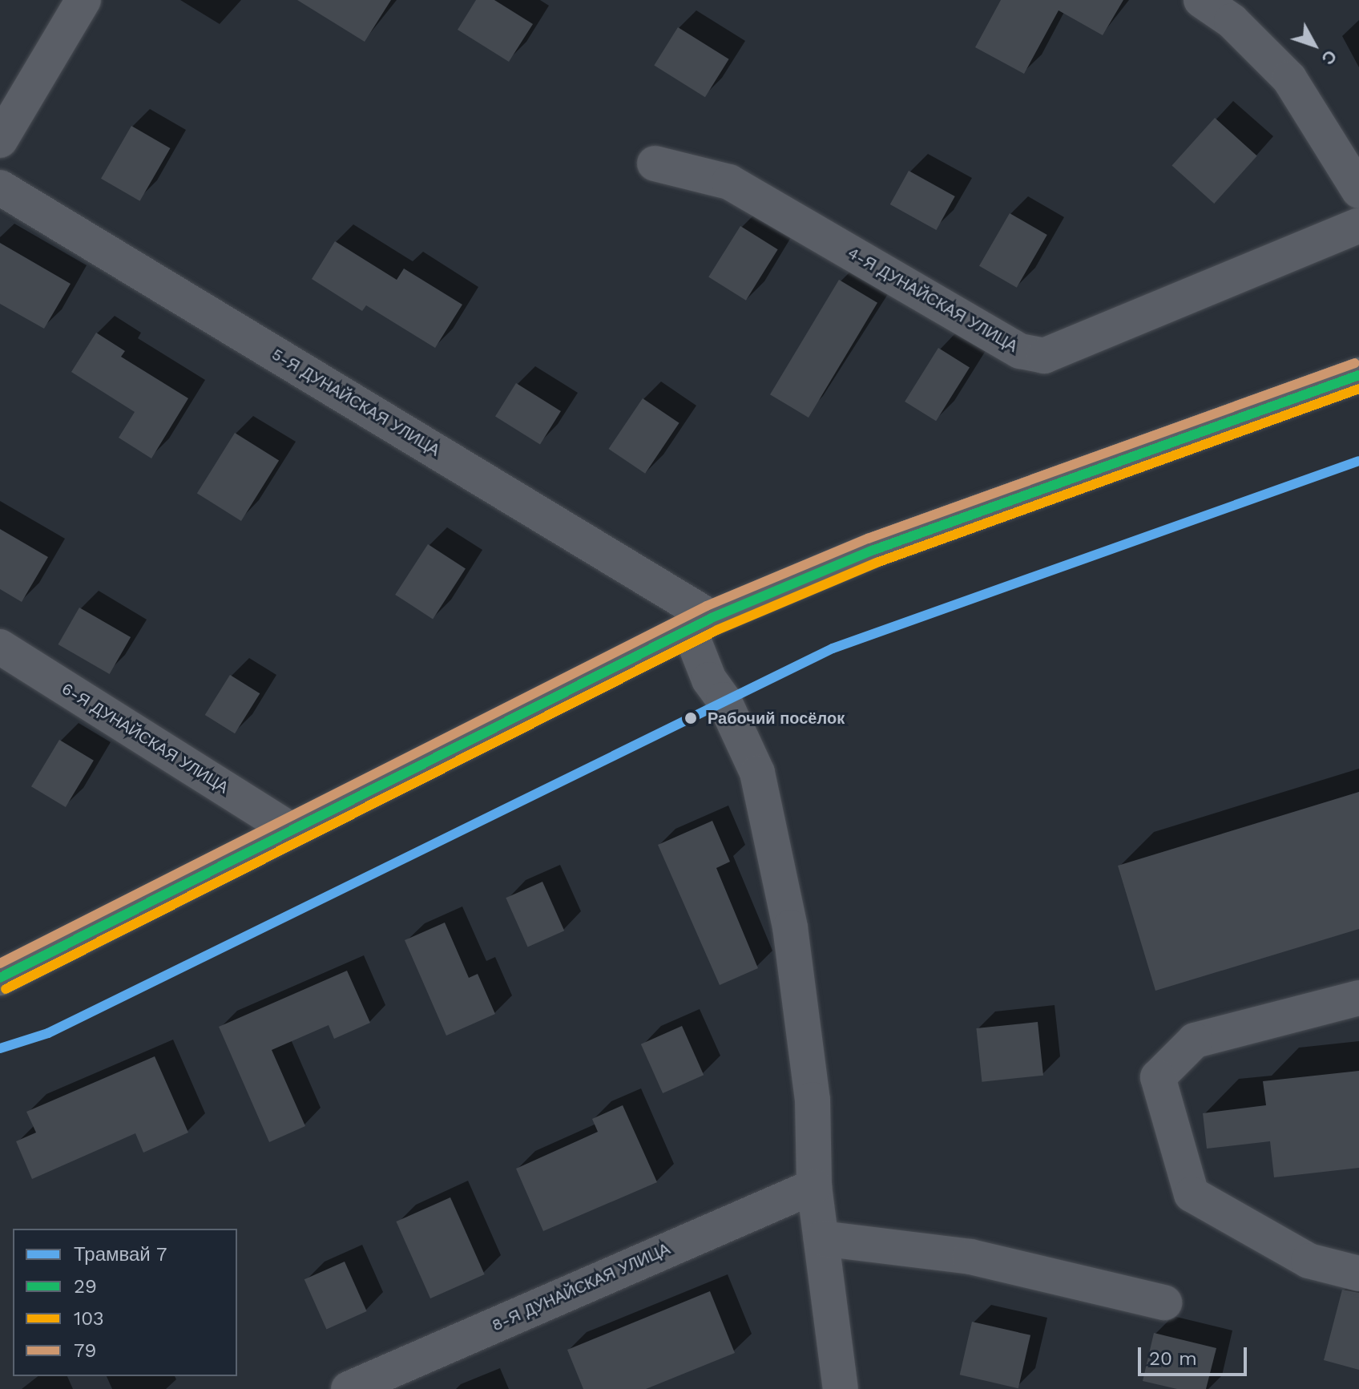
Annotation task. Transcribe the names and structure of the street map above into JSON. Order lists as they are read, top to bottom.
{
  "streets": {
    "street": [
      "4-Я ДУНАЙСКАЯ УЛИЦА",
      "5-Я ДУНАЙСКАЯ УЛИЦА",
      "6-Я ДУНАЙСКАЯ УЛИЦА",
      "8-Я ДУНАЙСКАЯ УЛИЦА"
    ]
  },
  "places": ["Рабочий посёлок"],
  "lines": [
    "transit line 79",
    "transit line 29",
    "transit line 103",
    "tram line 7"
  ],
  "legend": [
    "Трамвай 7",
    "29",
    "103",
    "79"
  ],
  "scale_bar": "20 m",
  "north": "bottom right"
}
